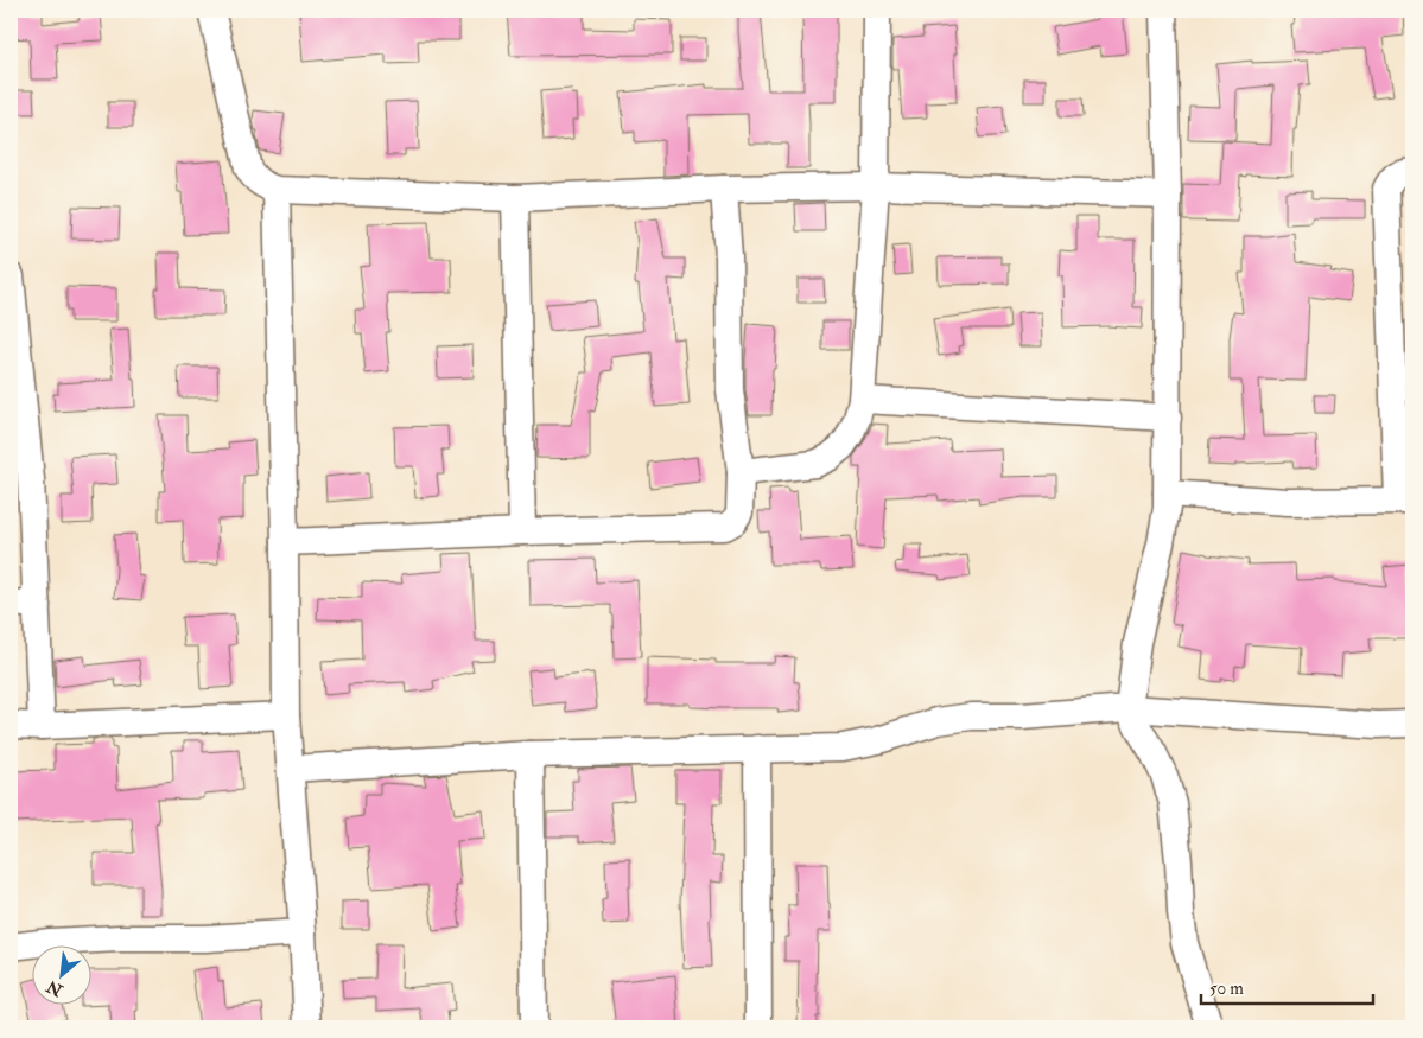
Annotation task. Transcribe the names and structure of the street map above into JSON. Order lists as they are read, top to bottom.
{
  "scale_bar": "50 m",
  "north": "bottom left"
}
